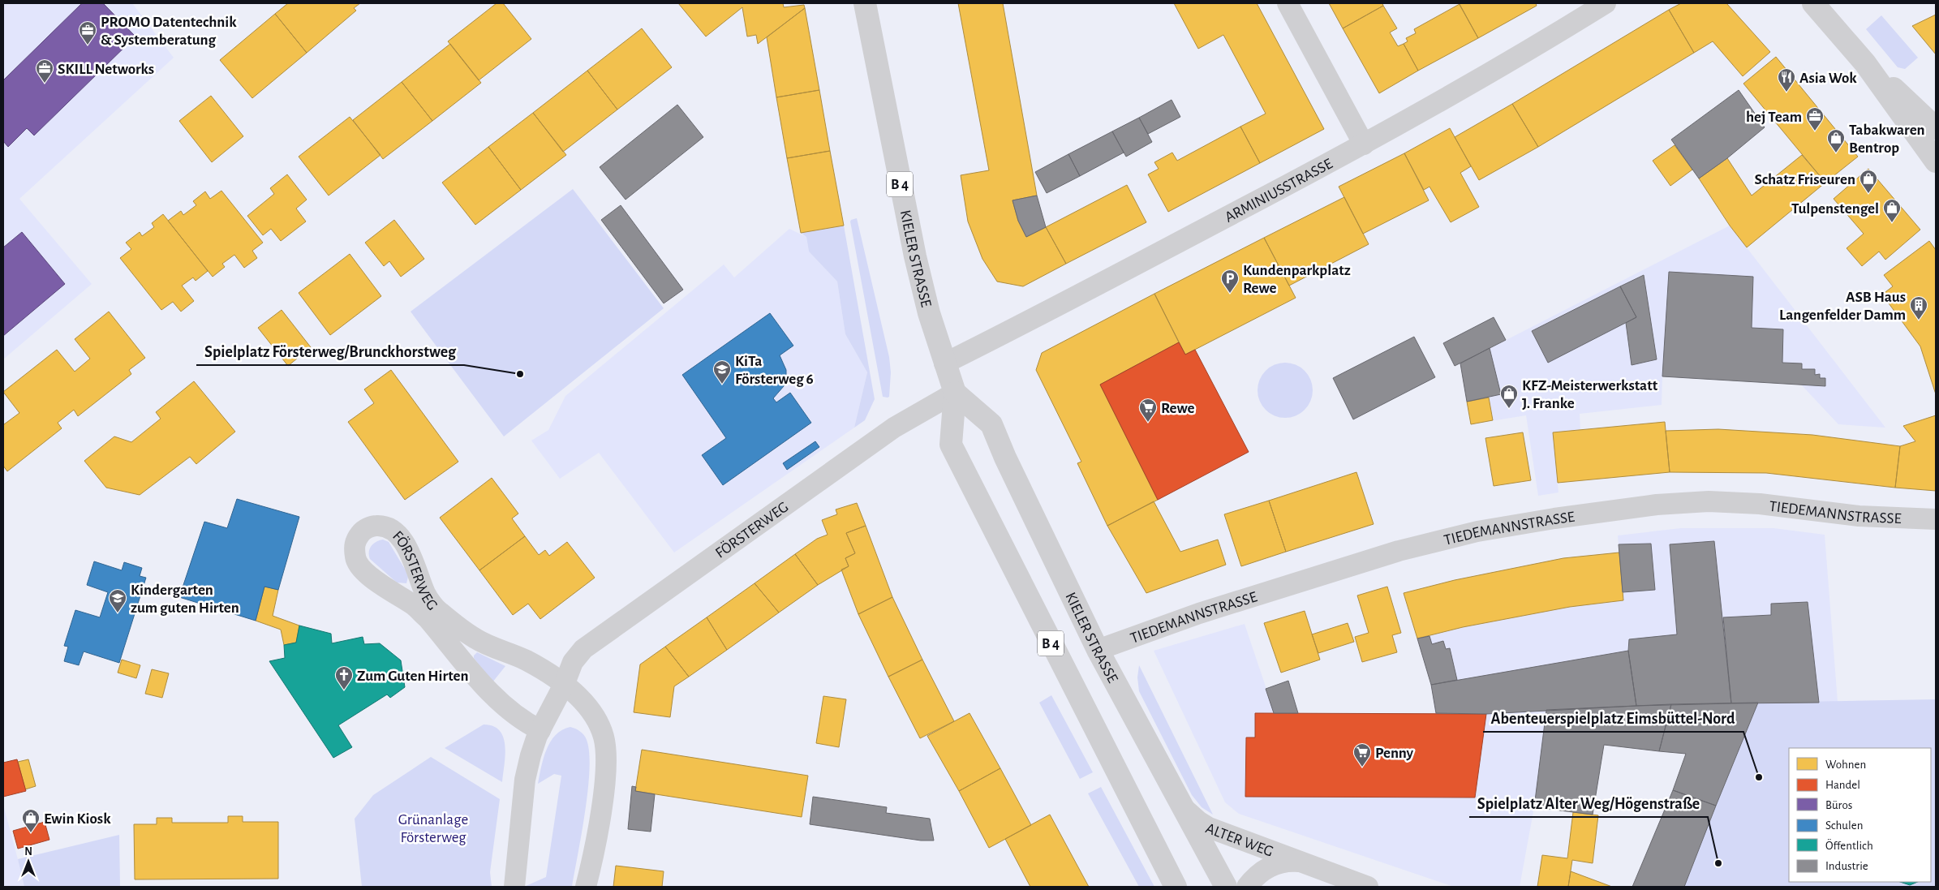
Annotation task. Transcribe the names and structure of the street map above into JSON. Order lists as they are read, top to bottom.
{
  "streets": {
    "main road": ["B 4", "KIELER STRASSE"],
    "street": [
      "ARMINIUSSTRASSE",
      "TIEDEMANNSTRASSE",
      "FÖRSTERWEG",
      "ALTER WEG"
    ]
  },
  "crossings": [
    ["ARMINIUSSTRASSE", "KIELER STRASSE"],
    ["KIELER STRASSE", "TIEDEMANNSTRASSE"],
    ["KIELER STRASSE", "FÖRSTERWEG"],
    ["KIELER STRASSE", "ALTER WEG"]
  ],
  "parks": ["Grünanlage Försterweg"],
  "places": {
    "office": ["PROMO Datentechnik & Systemberatung", "SKILL Networks", "hej Team"],
    "restaurant": ["Asia Wok"],
    "shop": [
      "Tabakwaren Bentrop",
      "Schatz Friseuren",
      "Tulpenstengel",
      "KFZ-Meisterwerkstatt J. Franke",
      "Ewin Kiosk"
    ],
    "parking": ["Kundenparkplatz Rewe"],
    "building": ["ASB Haus Langenfelder Damm"],
    "other": ["Spielplatz Försterweg/Brunckhorstweg", "Abenteuerspielplatz Eimsbüttel-Nord", "Spielplatz Alter Weg/Högenstraße"],
    "school or university": ["KiTa Försterweg 6", "Kindergarten zum guten Hirten"],
    "supermarket": ["Rewe", "Penny"],
    "church": ["Zum Guten Hirten"]
  },
  "legend": [
    "Wohnen",
    "Handel",
    "Büros",
    "Schulen",
    "Öffentlich",
    "Industrie"
  ],
  "north": "top"
}
